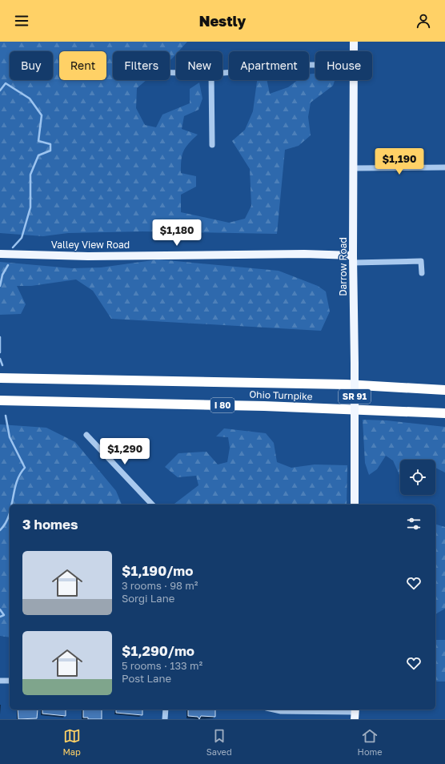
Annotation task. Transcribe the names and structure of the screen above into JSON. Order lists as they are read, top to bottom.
{
  "streets": {
    "highway": ["Ohio Turnpike", "I 80"],
    "main road": ["Valley View Road", "Darrow Road", "SR 91"]
  },
  "crossings": [
    ["Valley View Road", "Darrow Road"]
  ],
  "page": {
    "header": "Nestly",
    "chip": [
      "Buy",
      "Rent",
      "Filters",
      "New",
      "Apartment",
      "House"
    ],
    "price": ["$1,190", "$1,180", "$1,290"],
    "heading": "3 homes",
    "list": [
      {
        "name": "$1,190/mo",
        "note": "3 rooms · 98 m² · Sorgi Lane"
      },
      {
        "name": "$1,290/mo",
        "note": "5 rooms · 133 m² · Post Lane"
      }
    ],
    "tabs": ["Map", "Saved", "Home"]
  }
}
